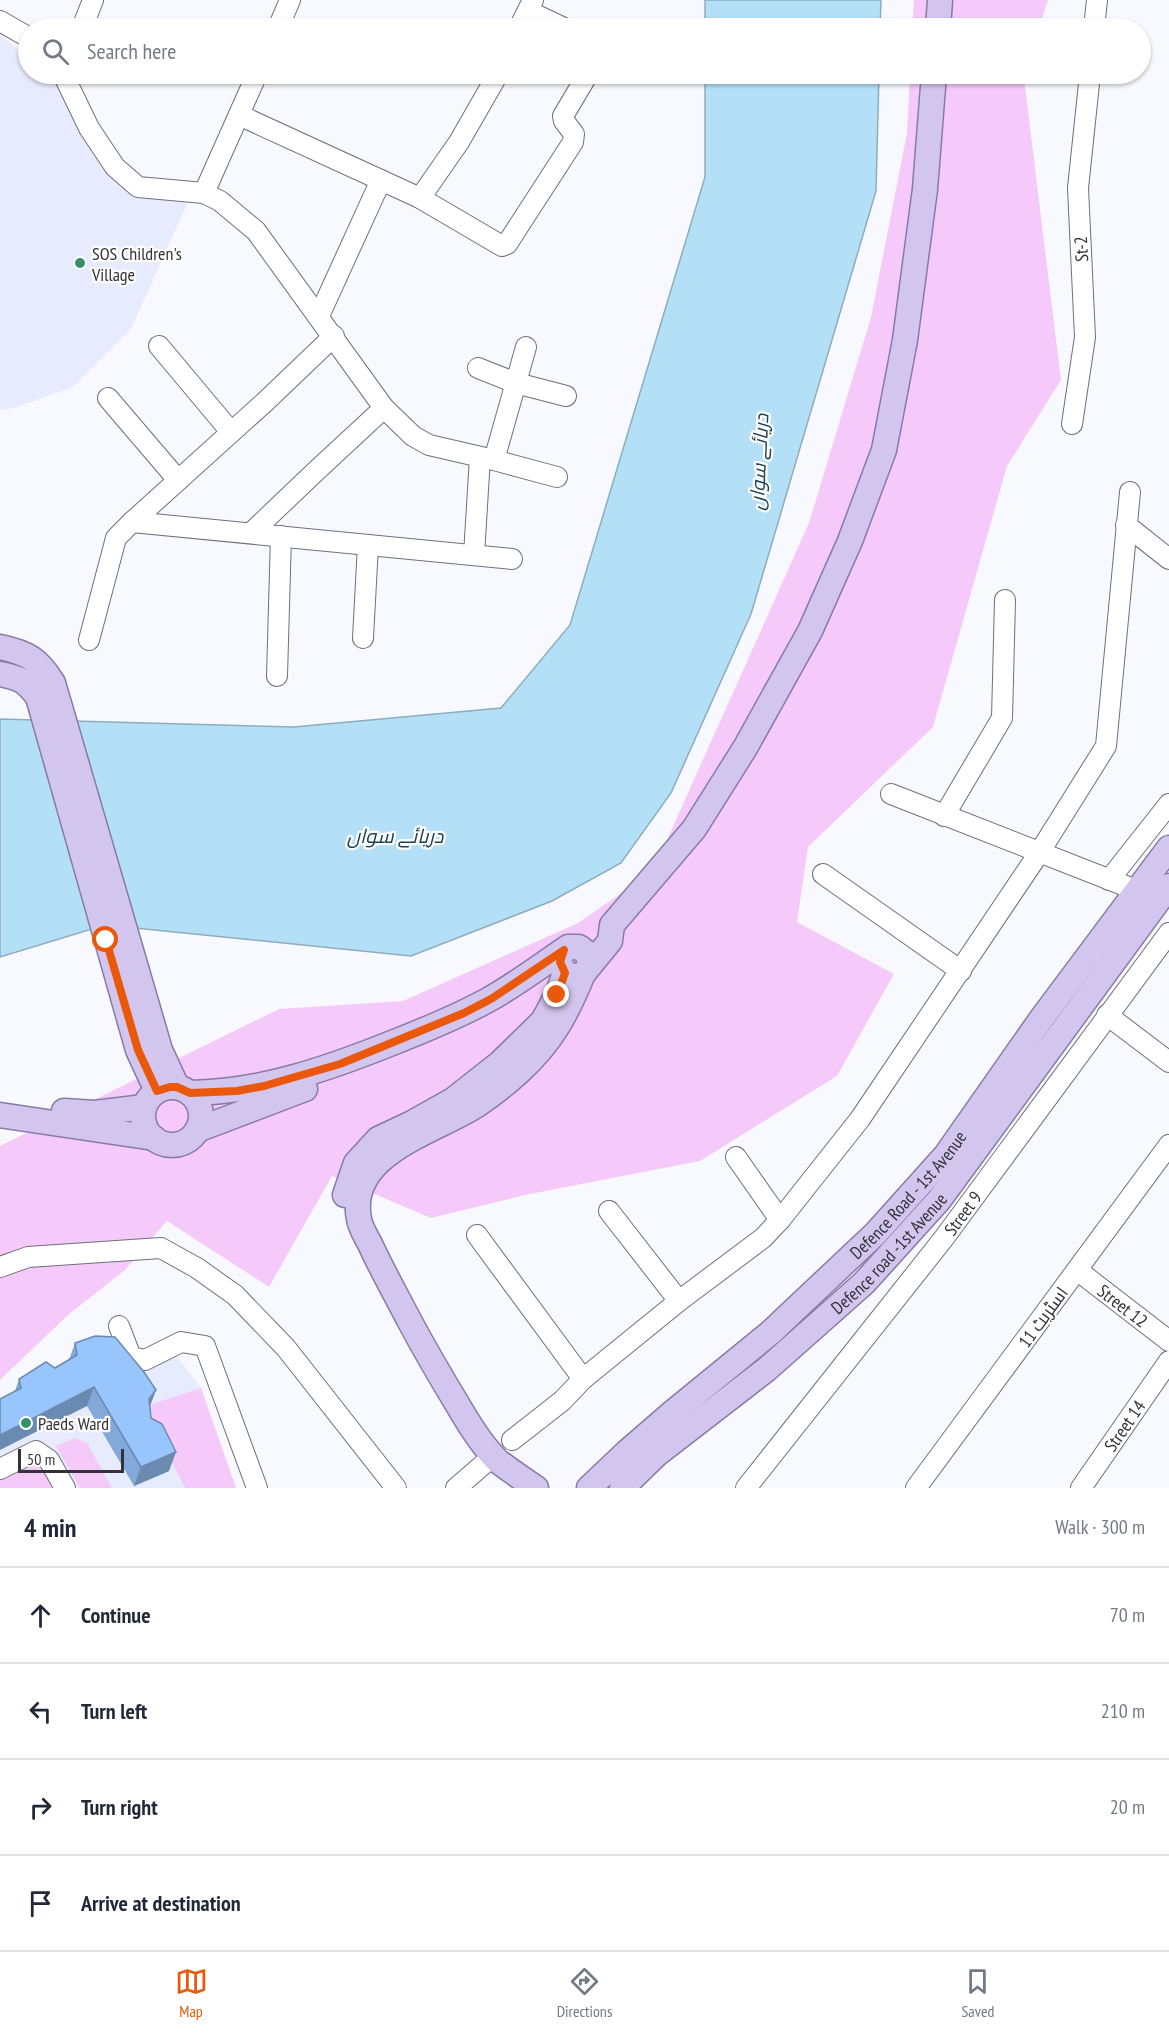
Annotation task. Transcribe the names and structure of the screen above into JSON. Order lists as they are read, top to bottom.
{
  "streets": {
    "main road": ["Defence Road - 1st Avenue", "Defence road -1st Avenue"],
    "street": [
      "St-2",
      "Street 9",
      "Street 12",
      "اسٹریٹ 11",
      "Street 14"
    ]
  },
  "crossings": [
    ["Defence Road - 1st Avenue", "Defence road -1st Avenue"],
    ["Street 12", "اسٹریٹ 11"]
  ],
  "water": ["دریائے سواں"],
  "places": ["SOS Children's Village", "Paeds Ward"],
  "scale_bar": "50 m",
  "page": {
    "search": "Search here",
    "scale": "50 m",
    "heading": ["4 min", "Walk · 300 m"],
    "list": [
      ["Continue", "70 m"],
      ["Turn left", "210 m"],
      ["Turn right", "20 m"],
      "Arrive at destination"
    ],
    "nav": ["Map", "Directions", "Saved"]
  }
}
